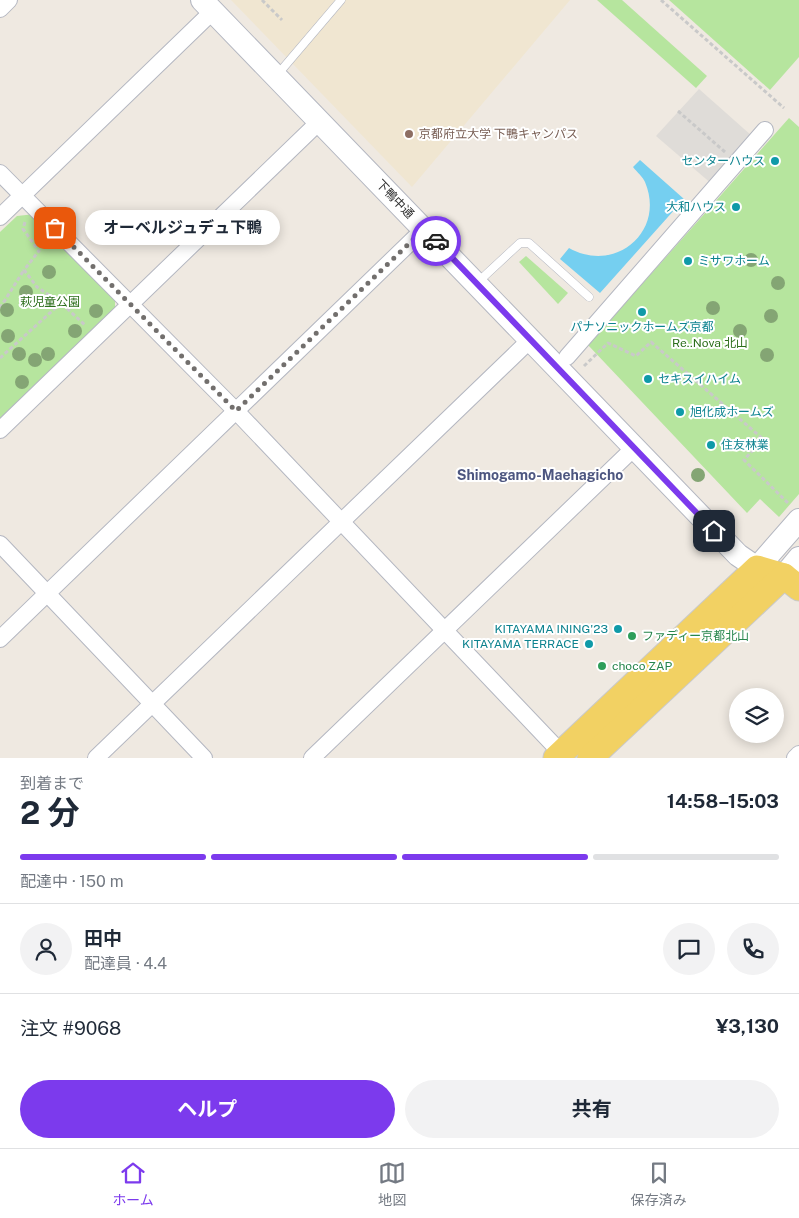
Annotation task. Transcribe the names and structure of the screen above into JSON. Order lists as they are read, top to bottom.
{
  "streets": {
    "street": ["下鴨中通"]
  },
  "districts": ["Shimogamo-Maehagicho"],
  "parks": ["萩児童公園", "Re..Nova 北山"],
  "places": [
    "京都府立大学 下鴨キャンパス",
    "センターハウス",
    "大和ハウス",
    "オーベルジュデュ下鴨",
    "ミサワホーム",
    "パナソニックホームズ京都",
    "セキスイハイム",
    "旭化成ホームズ",
    "住友林業",
    "KITAYAMA INING'23",
    "ファディー京都北山",
    "KITAYAMA TERRACE",
    "choco ZAP"
  ],
  "page": {
    "bubble": "オーベルジュデュ下鴨",
    "heading": ["2 分", "到着まで", "14:58–15:03"],
    "panel": [
      "田中",
      "配達員 · 4.4",
      "注文 #9068",
      "¥3,130"
    ],
    "bar": "配達中 · 150 m",
    "buttons": ["ヘルプ", "共有"],
    "tabs": ["ホーム", "地図", "保存済み"]
  }
}
